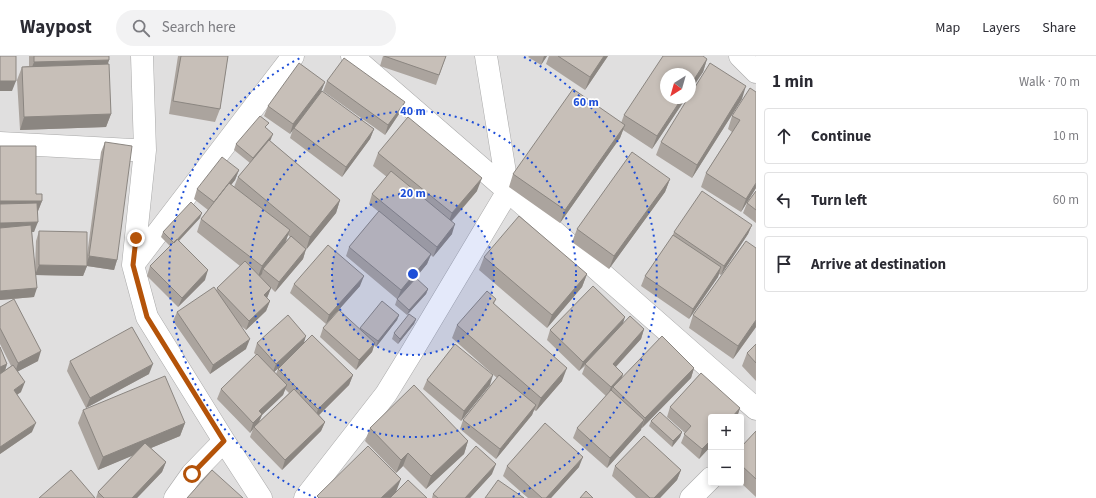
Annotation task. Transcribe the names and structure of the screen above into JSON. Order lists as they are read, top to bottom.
{
  "north": "bottom left",
  "page": {
    "header": "Waypost",
    "search": "Search here",
    "nav": ["Map", "Layers", "Share"],
    "heading": ["1 min", "Walk · 70 m"],
    "list": [
      ["Continue", "10 m"],
      ["Turn left", "60 m"],
      "Arrive at destination"
    ],
    "map_buttons": ["+", "−"]
  },
  "rings": ["60 m", "40 m", "20 m"]
}
